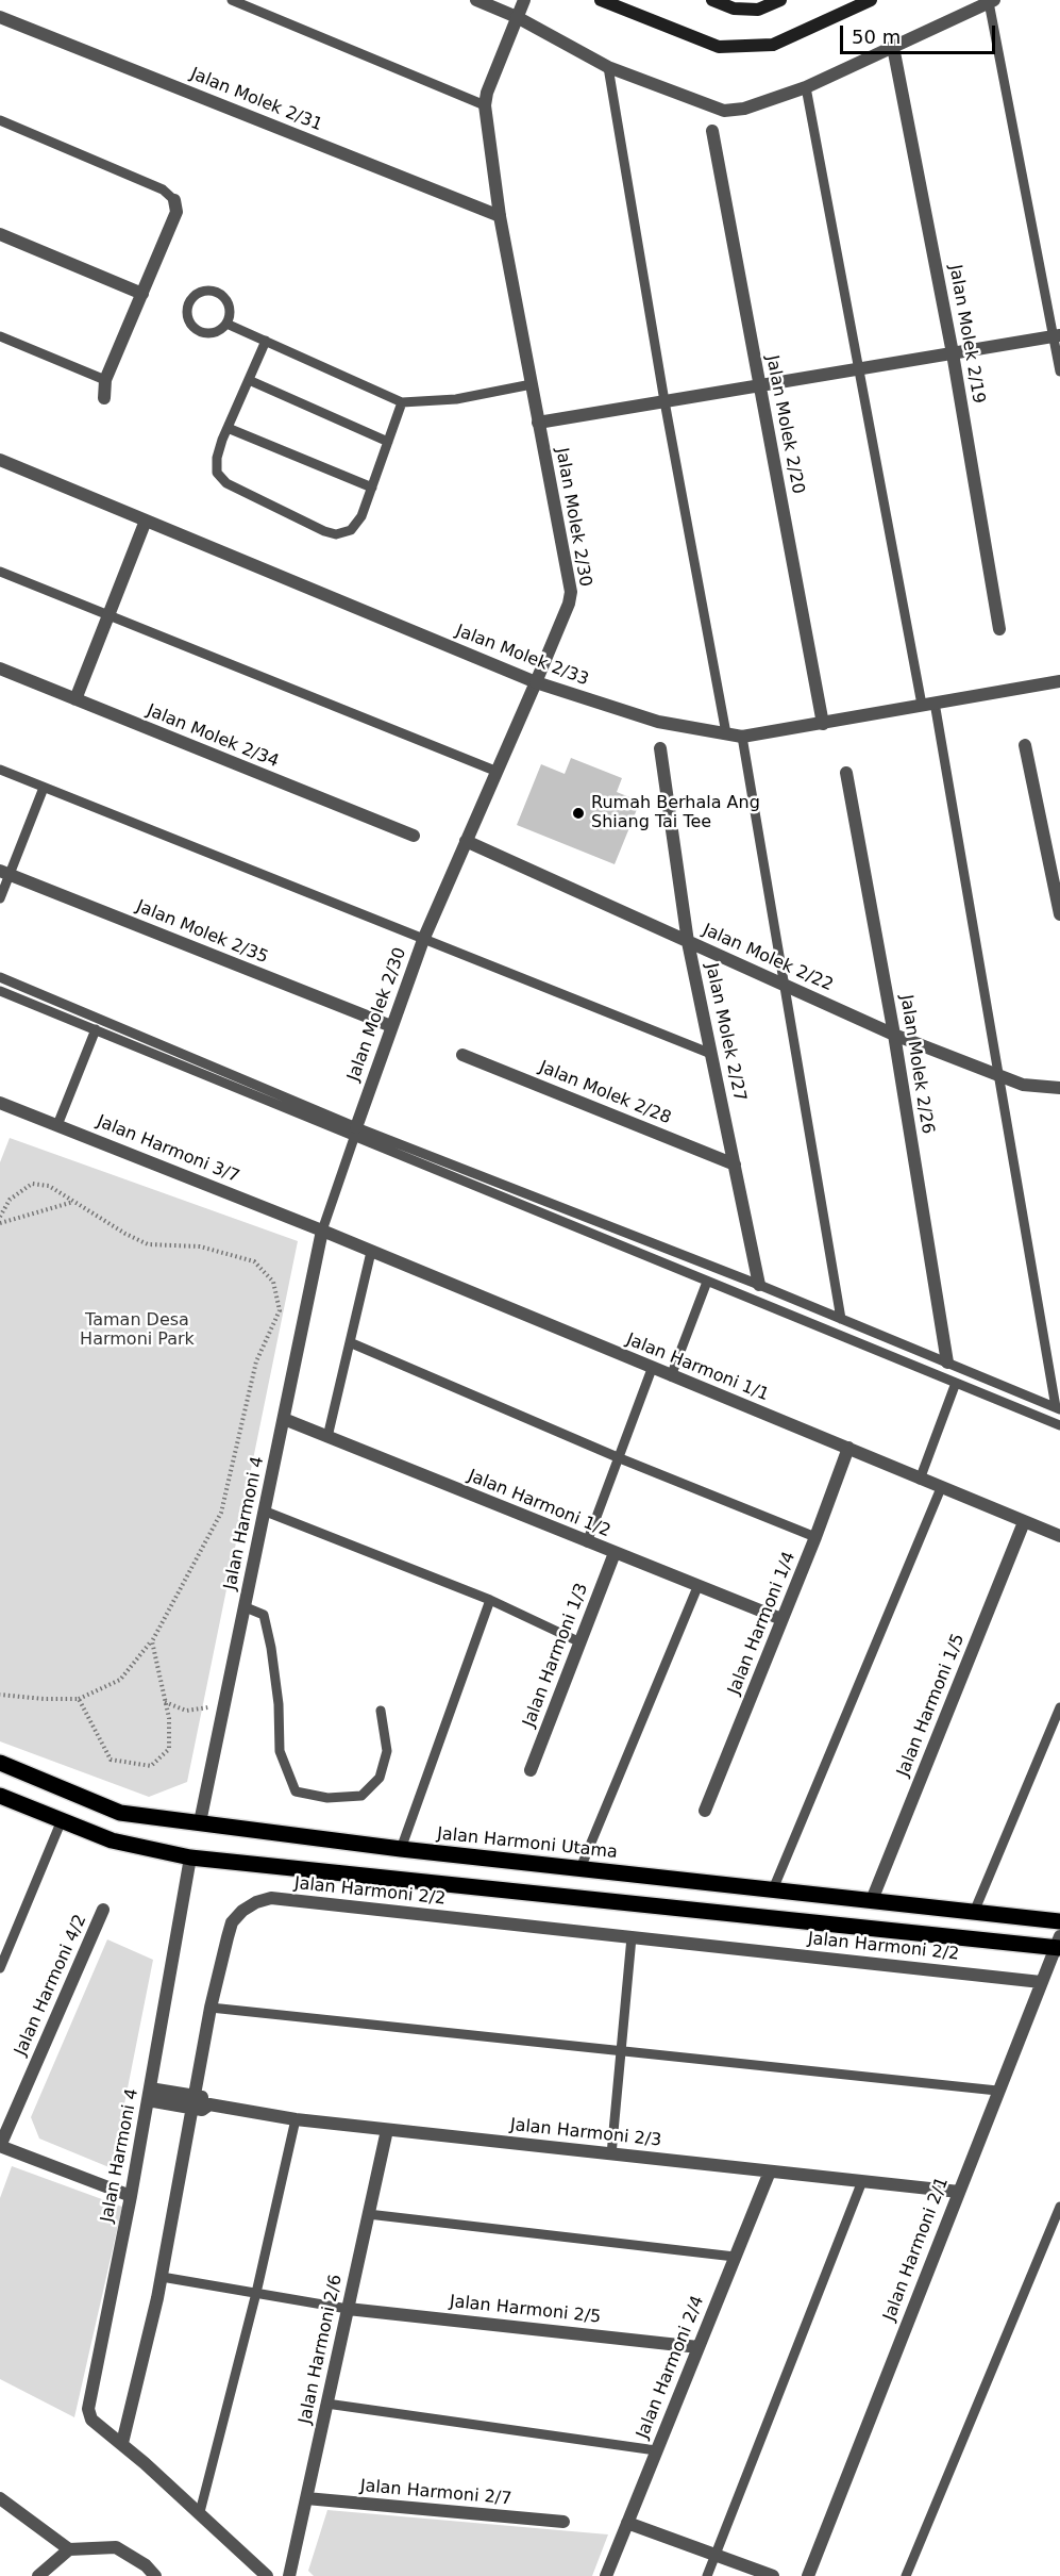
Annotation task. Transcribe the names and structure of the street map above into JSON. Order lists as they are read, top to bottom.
{
  "streets": {
    "main road": ["Jalan Harmoni Utama"],
    "street": [
      "Jalan Molek 2/31",
      "Jalan Molek 2/19",
      "Jalan Molek 2/20",
      "Jalan Molek 2/30",
      "Jalan Molek 2/33",
      "Jalan Molek 2/34",
      "Jalan Molek 2/35",
      "Jalan Molek 2/22",
      "Jalan Molek 2/27",
      "Jalan Molek 2/26",
      "Jalan Molek 2/28",
      "Jalan Harmoni 3/7",
      "Jalan Harmoni 1/1",
      "Jalan Harmoni 1/2",
      "Jalan Harmoni 4",
      "Jalan Harmoni 1/4",
      "Jalan Harmoni 1/3",
      "Jalan Harmoni 1/5",
      "Jalan Harmoni 2/2",
      "Jalan Harmoni 4/2",
      "Jalan Harmoni 2/3",
      "Jalan Harmoni 2/1",
      "Jalan Harmoni 2/5",
      "Jalan Harmoni 2/6",
      "Jalan Harmoni 2/4",
      "Jalan Harmoni 2/7"
    ]
  },
  "crossings": [
    ["Jalan Molek 2/31", "Jalan Molek 2/30"],
    ["Jalan Molek 2/20", "Jalan Molek 2/33"],
    ["Jalan Molek 2/30", "Jalan Molek 2/33"],
    ["Jalan Molek 2/30", "Jalan Molek 2/35"],
    ["Jalan Molek 2/30", "Jalan Molek 2/22"],
    ["Jalan Molek 2/22", "Jalan Molek 2/27"],
    ["Jalan Molek 2/22", "Jalan Molek 2/26"],
    ["Jalan Molek 2/27", "Jalan Molek 2/28"],
    ["Jalan Harmoni 3/7", "Jalan Harmoni 1/1"],
    ["Jalan Harmoni 3/7", "Jalan Harmoni 4"],
    ["Jalan Harmoni 1/1", "Jalan Harmoni 4"],
    ["Jalan Harmoni 1/1", "Jalan Harmoni 1/4"],
    ["Jalan Harmoni 1/1", "Jalan Harmoni 1/5"],
    ["Jalan Harmoni 1/2", "Jalan Harmoni 4"],
    ["Jalan Harmoni 1/2", "Jalan Harmoni 1/4"],
    ["Jalan Harmoni 1/2", "Jalan Harmoni 1/3"],
    ["Jalan Harmoni 4", "Jalan Harmoni Utama"],
    ["Jalan Harmoni 4", "Jalan Harmoni 2/2"],
    ["Jalan Harmoni 4", "Jalan Harmoni 2/3"],
    ["Jalan Harmoni 1/5", "Jalan Harmoni Utama"],
    ["Jalan Harmoni 2/2", "Jalan Harmoni 2/3"],
    ["Jalan Harmoni 2/2", "Jalan Harmoni 2/1"],
    ["Jalan Harmoni 2/3", "Jalan Harmoni 2/1"],
    ["Jalan Harmoni 2/3", "Jalan Harmoni 2/6"],
    ["Jalan Harmoni 2/3", "Jalan Harmoni 2/4"],
    ["Jalan Harmoni 2/5", "Jalan Harmoni 2/6"],
    ["Jalan Harmoni 2/5", "Jalan Harmoni 2/4"],
    ["Jalan Harmoni 2/6", "Jalan Harmoni 2/7"]
  ],
  "parks": ["Taman Desa Harmoni Park"],
  "places": ["Rumah Berhala Ang Shiang Tai Tee"],
  "scale_bar": "50 m"
}
